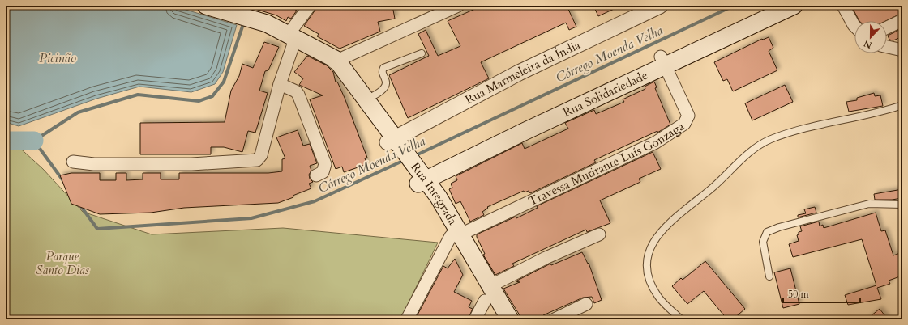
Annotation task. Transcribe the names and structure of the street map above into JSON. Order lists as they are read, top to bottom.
{
  "streets": {
    "main road": ["Rua Solidariedade", "Rua Integrada"],
    "street": ["Rua Marmeleira da Índia", "Travessa Mutirante Luís Gonzaga"]
  },
  "crossings": [
    ["Rua Marmeleira da Índia", "Rua Integrada"],
    ["Rua Solidariedade", "Travessa Mutirante Luís Gonzaga"],
    ["Rua Solidariedade", "Rua Integrada"],
    ["Travessa Mutirante Luís Gonzaga", "Rua Integrada"]
  ],
  "water": ["Córrego Moenda Velha", "Picinão"],
  "parks": ["Parque Santo Dias"],
  "scale_bar": "50 m",
  "north": "bottom"
}
